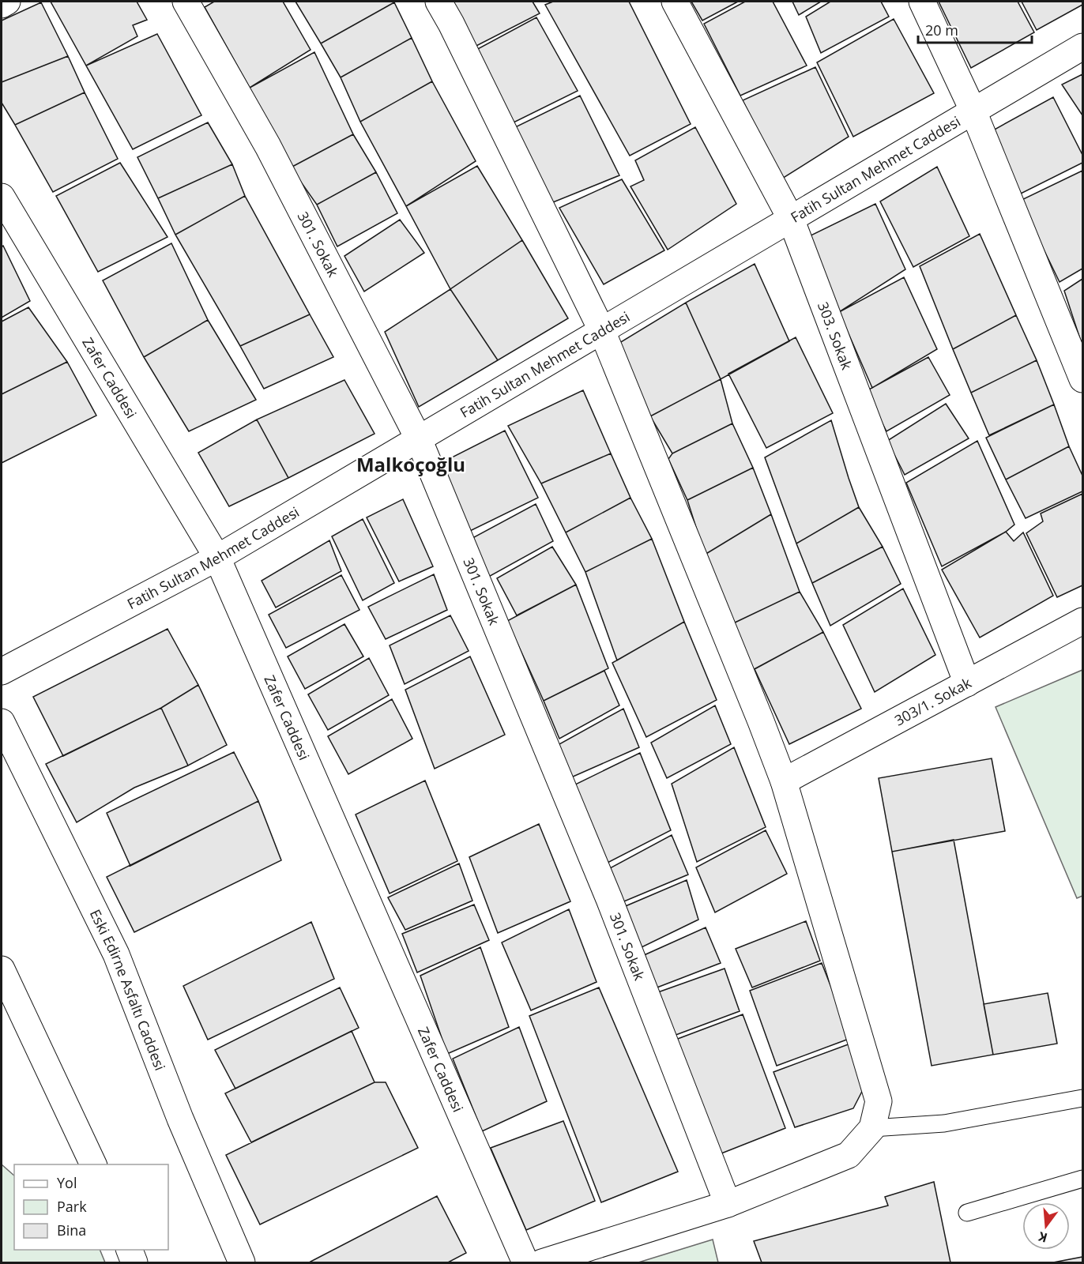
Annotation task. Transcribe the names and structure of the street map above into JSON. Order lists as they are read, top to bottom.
{
  "streets": {
    "street": [
      "Fatih Sultan Mehmet Caddesi",
      "301. Sokak",
      "303. Sokak",
      "Zafer Caddesi",
      "303/1. Sokak",
      "Eski Edirne Asfaltı Caddesi"
    ]
  },
  "crossings": [
    ["Fatih Sultan Mehmet Caddesi", "301. Sokak"],
    ["Fatih Sultan Mehmet Caddesi", "303. Sokak"],
    ["Fatih Sultan Mehmet Caddesi", "Zafer Caddesi"],
    ["303. Sokak", "303/1. Sokak"]
  ],
  "districts": ["Malkoçoğlu"],
  "legend": ["Yol", "Park", "Bina"],
  "scale_bar": "20 m",
  "north": "bottom"
}
